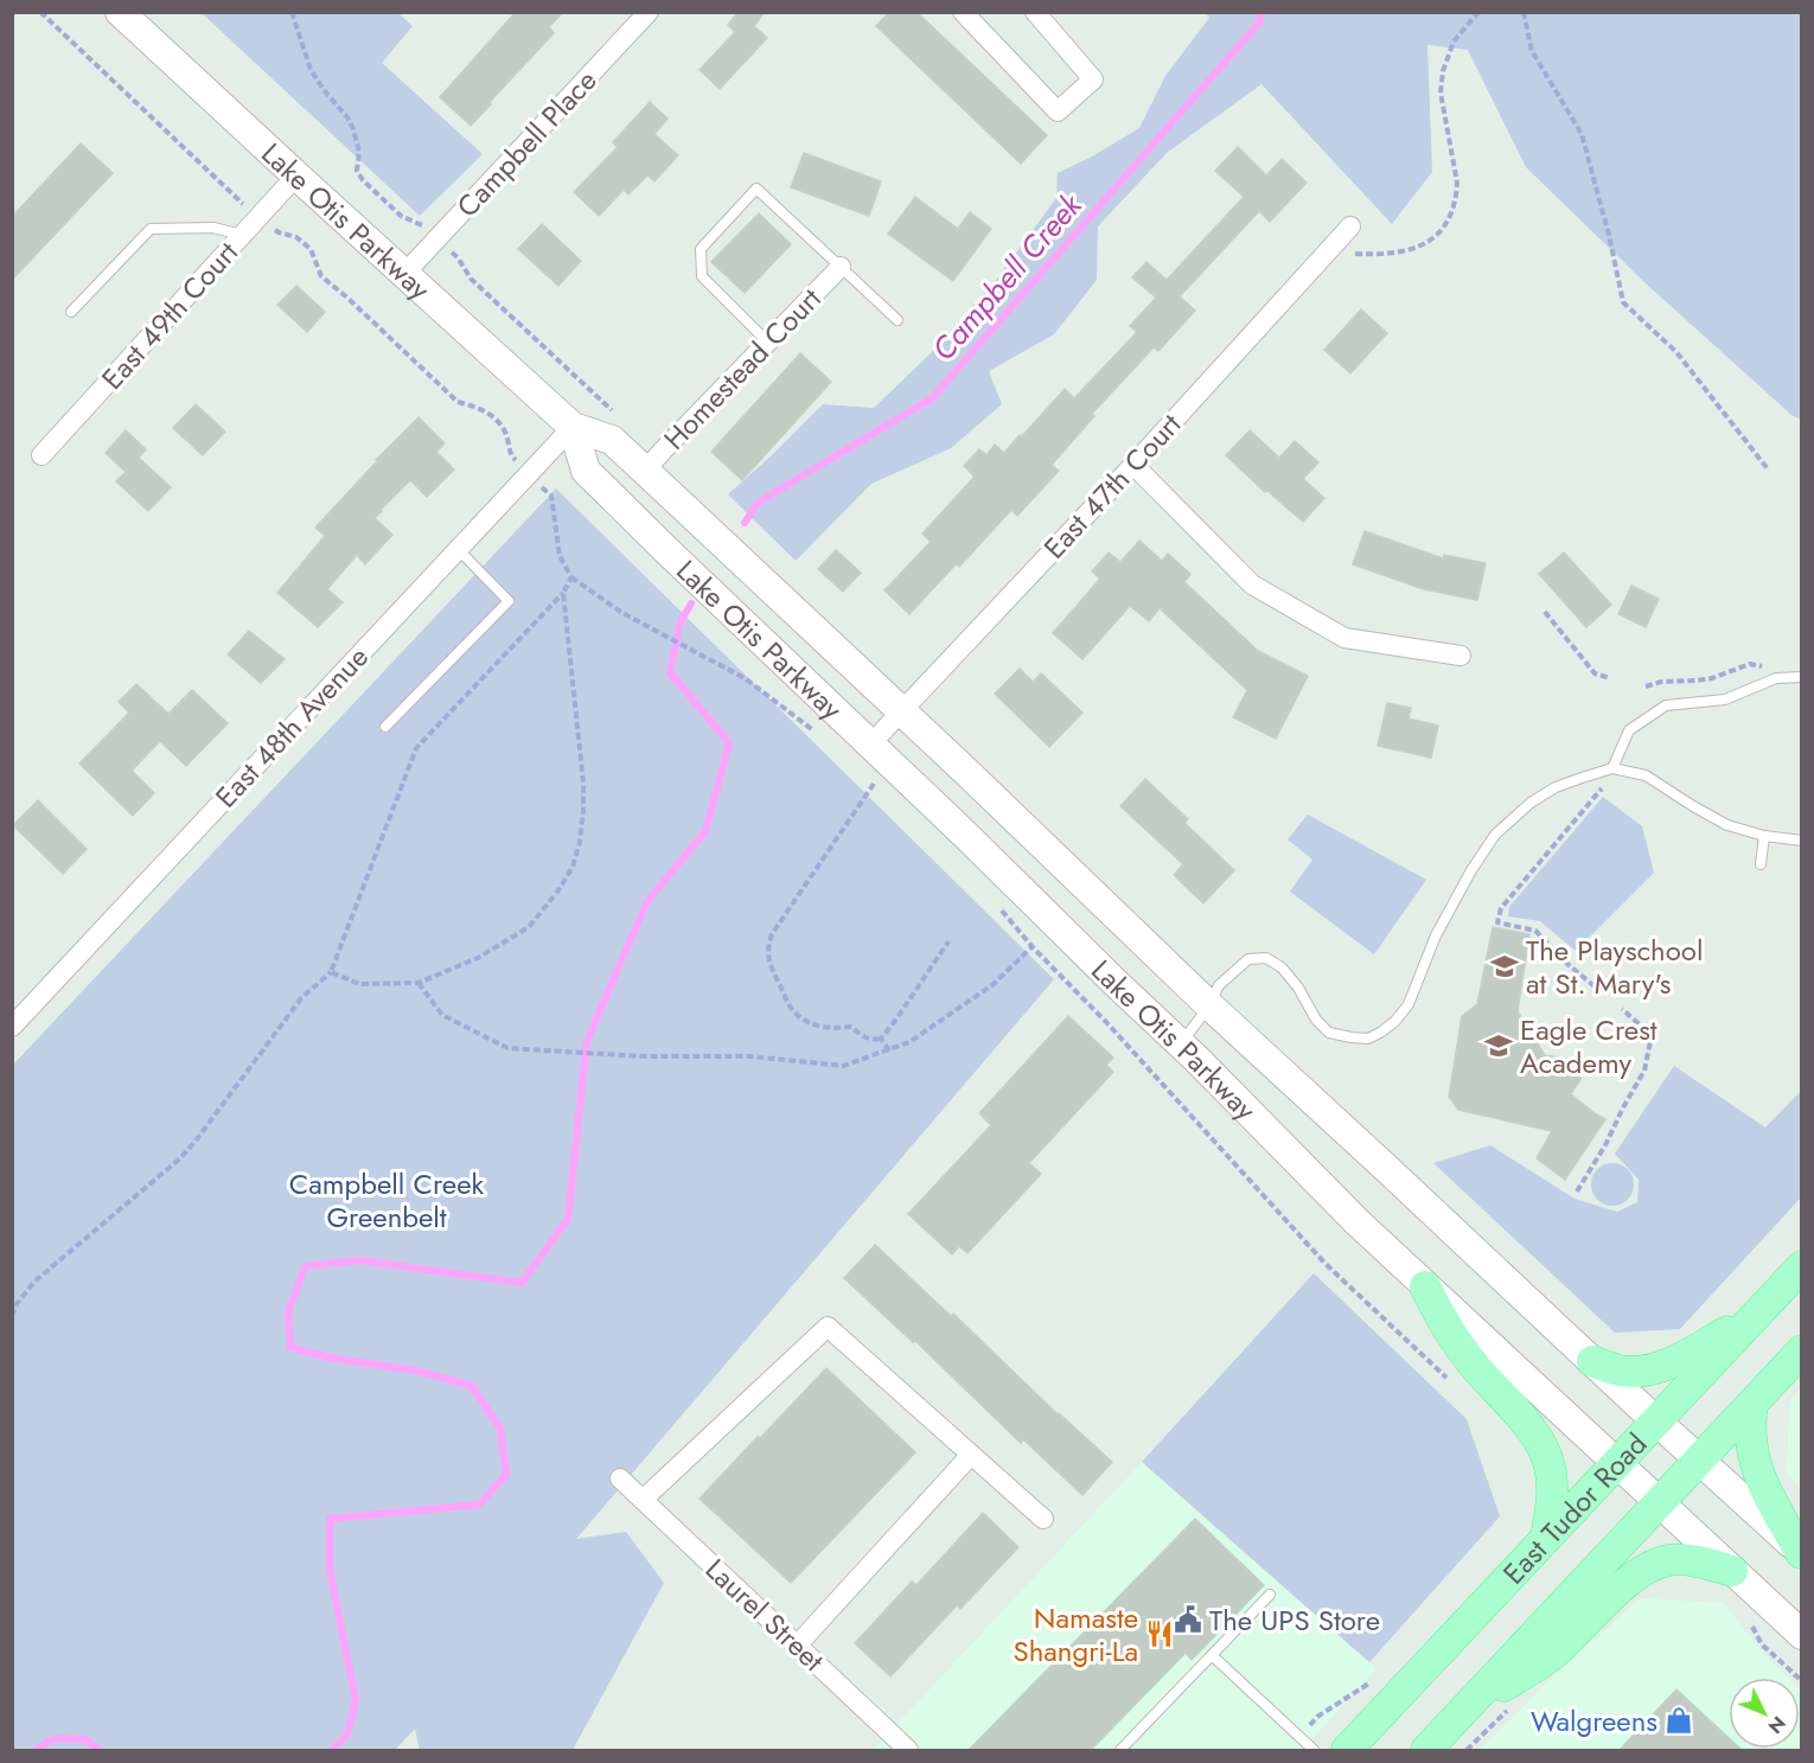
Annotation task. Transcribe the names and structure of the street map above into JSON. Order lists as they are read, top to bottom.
{
  "streets": {
    "main road": ["Lake Otis Parkway", "East Tudor Road"],
    "street": [
      "Campbell Place",
      "East 49th Court",
      "Homestead Court",
      "East 47th Court",
      "East 48th Avenue",
      "Laurel Street"
    ]
  },
  "crossings": [
    ["Campbell Place", "Lake Otis Parkway"],
    ["Lake Otis Parkway", "East 49th Court"],
    ["Lake Otis Parkway", "Homestead Court"],
    ["Lake Otis Parkway", "East 47th Court"],
    ["Lake Otis Parkway", "East 48th Avenue"],
    ["Lake Otis Parkway", "East Tudor Road"]
  ],
  "water": ["Campbell Creek"],
  "parks": ["Campbell Creek Greenbelt"],
  "places": {
    "school or university": ["The Playschool at St. Mary's", "Eagle Crest Academy"],
    "public building": ["The UPS Store"],
    "restaurant": ["Namaste Shangri-La"],
    "shop": ["Walgreens"]
  },
  "north": "bottom right"
}
